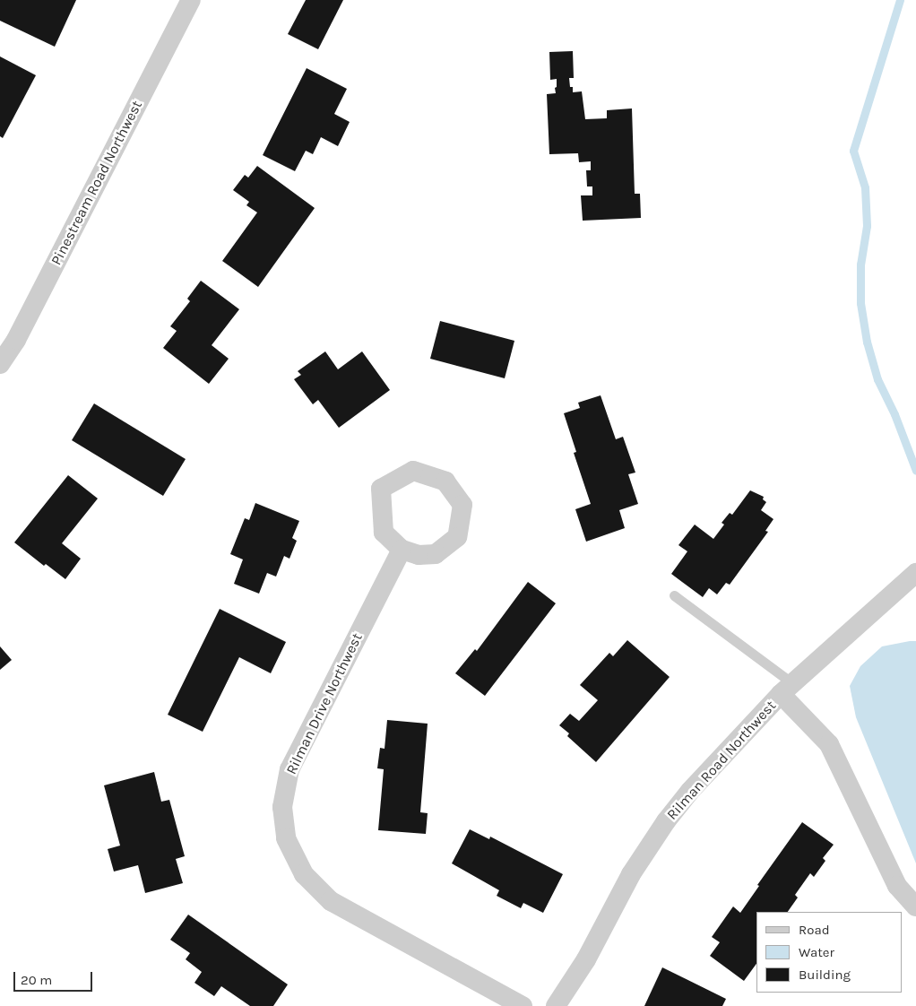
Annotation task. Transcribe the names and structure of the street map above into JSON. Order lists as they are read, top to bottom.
{
  "streets": {
    "street": ["Pinestream Road Northwest", "Rilman Drive Northwest", "Rilman Road Northwest"]
  },
  "legend": ["Road", "Water", "Building"],
  "scale_bar": "20 m"
}
